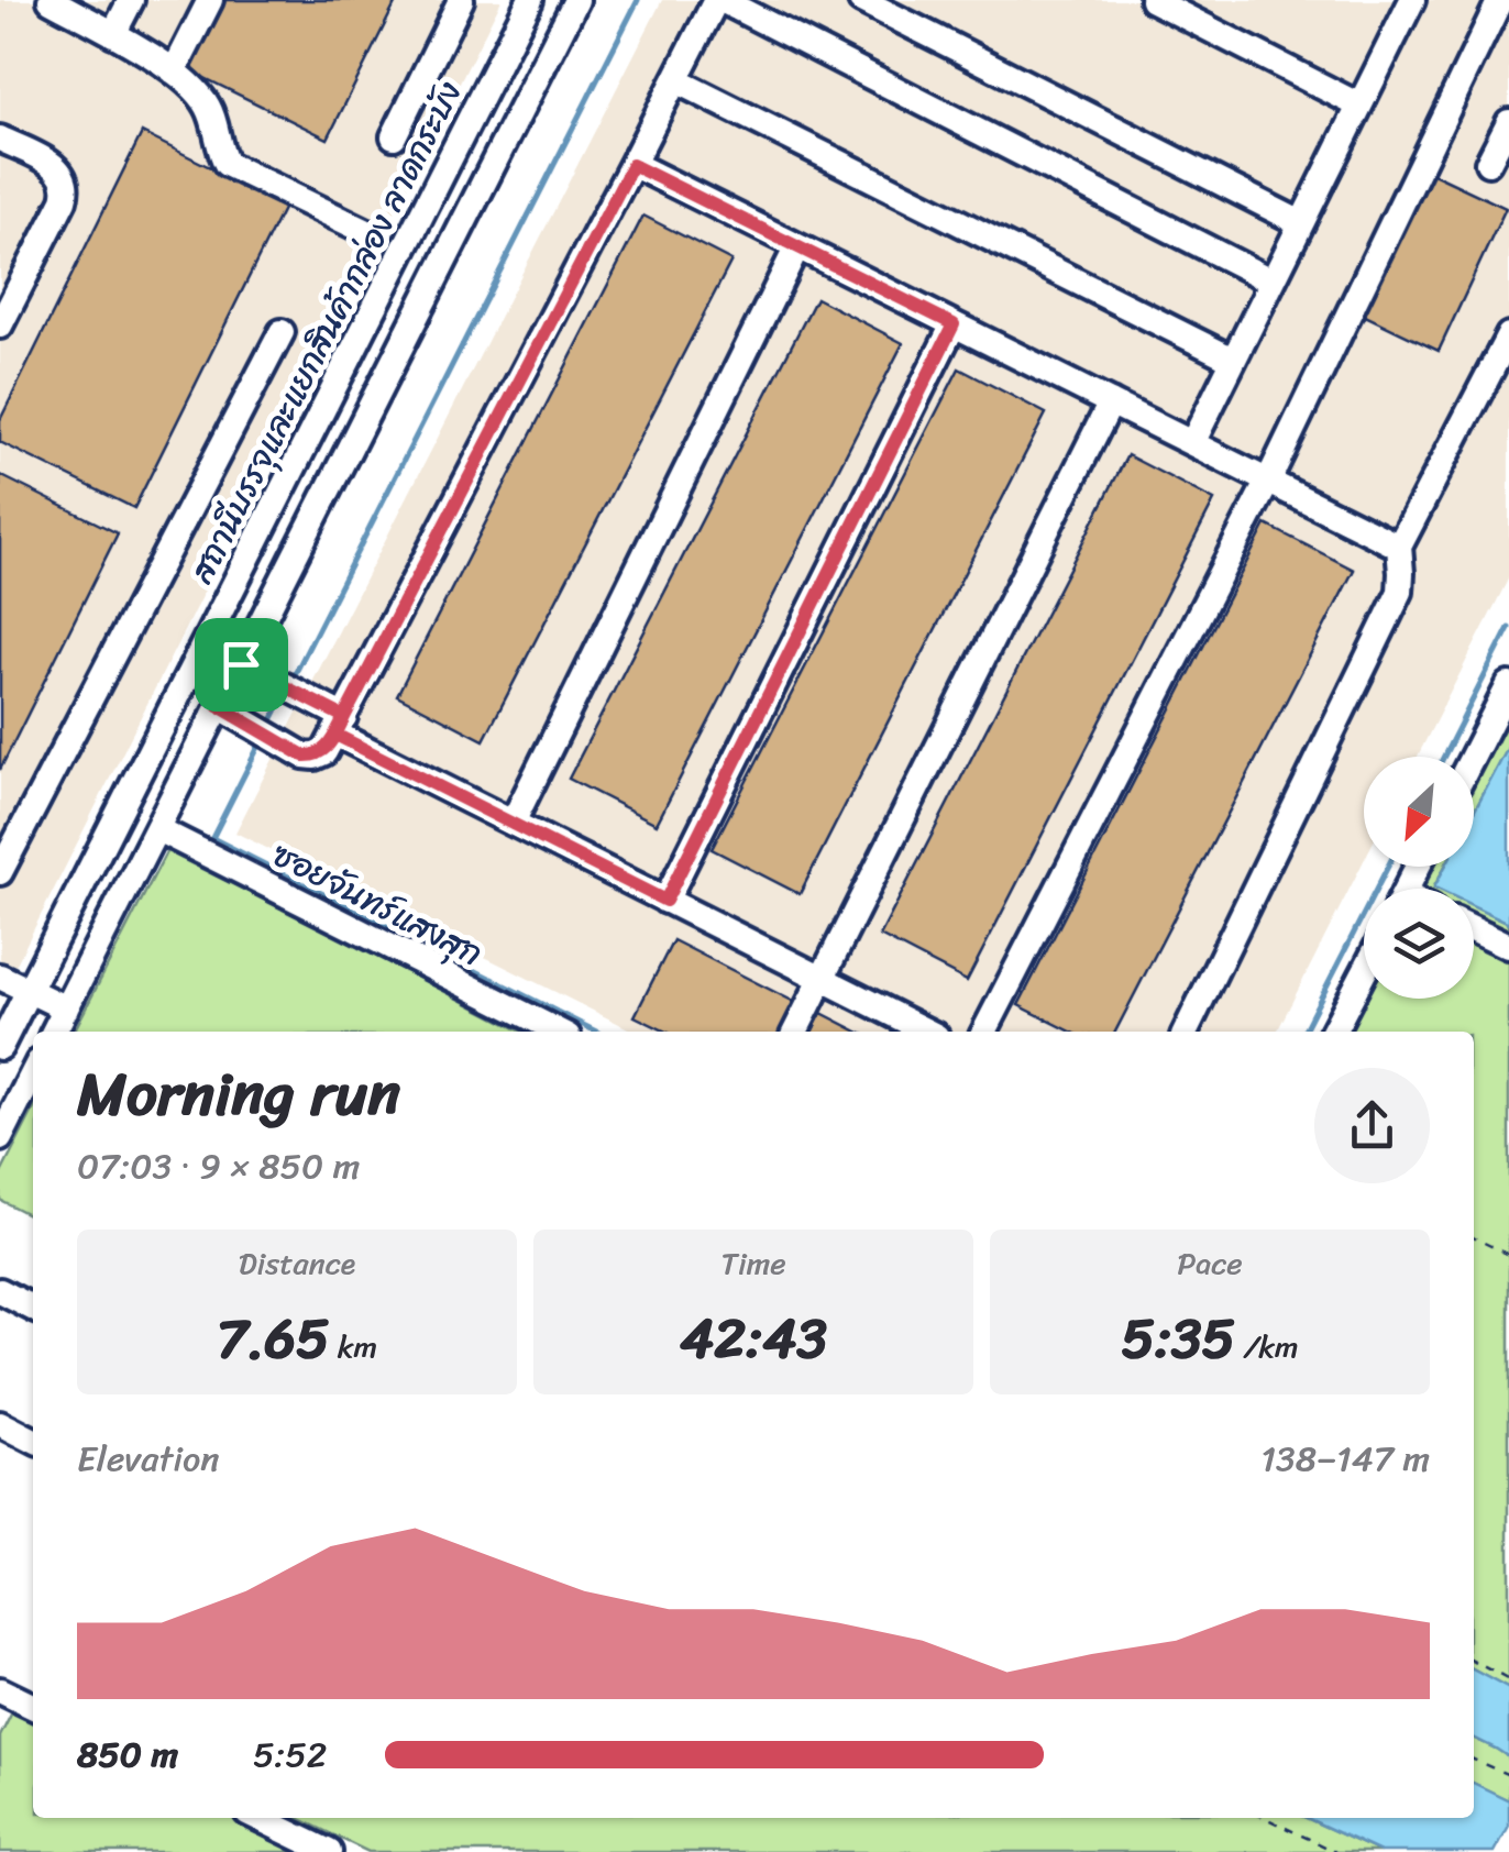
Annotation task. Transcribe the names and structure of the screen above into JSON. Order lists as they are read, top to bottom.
{
  "streets": {
    "street": ["สถานีบรรจุและแยกสินค้ากล่อง ลาดกระบัง", "ซอยจันทร์แสงสุก"]
  },
  "north": "bottom left",
  "page": {
    "heading": ["Morning run", "07:03 · 9 × 850 m"],
    "stats": [
      ["Distance", "7.65 km"],
      ["Time", "42:43"],
      ["Pace", "5:35 /km"]
    ],
    "chart": ["Elevation", "138–147 m"],
    "list": [
      {
        "name": "850 m",
        "note": "5:52"
      }
    ]
  }
}
